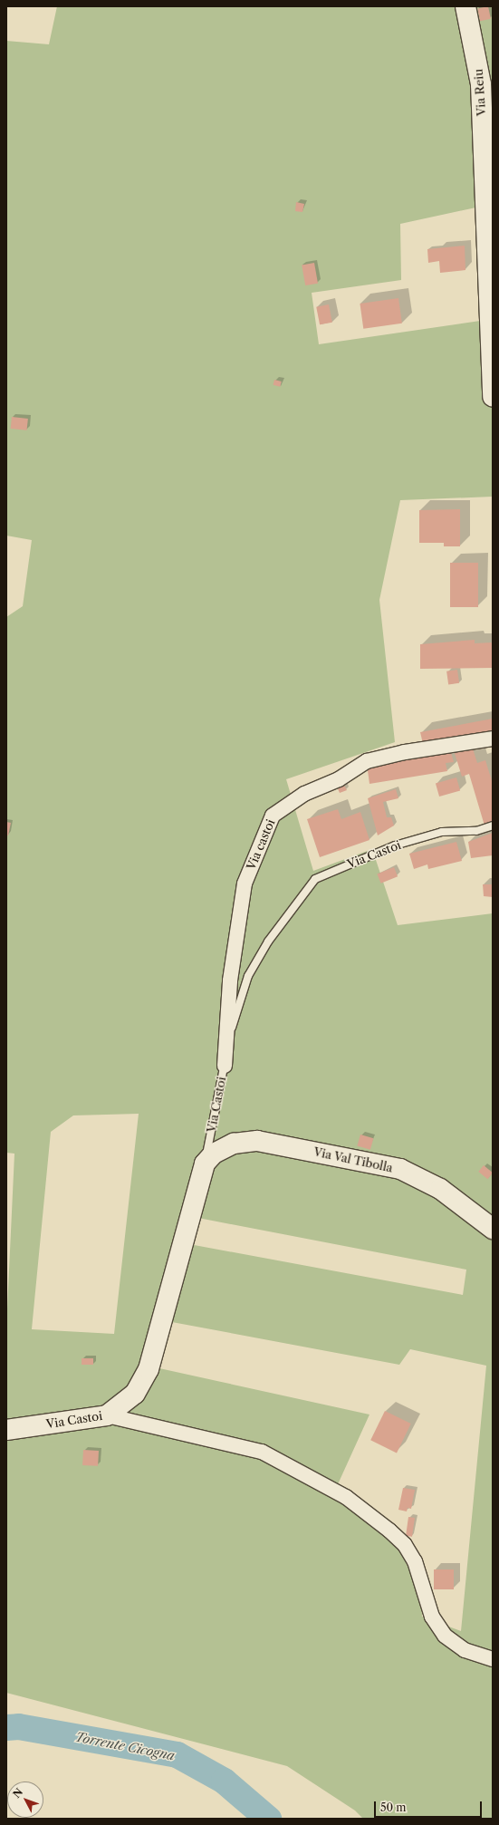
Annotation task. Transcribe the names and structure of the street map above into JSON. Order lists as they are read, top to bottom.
{
  "streets": {
    "street": [
      "Via Reiu",
      "Via castoi",
      "Via Castoi",
      "Via Val Tibolla"
    ]
  },
  "crossings": [
    ["Via castoi", "Via Castoi"],
    ["Via Castoi", "Via Val Tibolla"]
  ],
  "water": ["Torrente Cicogna"],
  "scale_bar": "50 m",
  "north": "top left"
}
